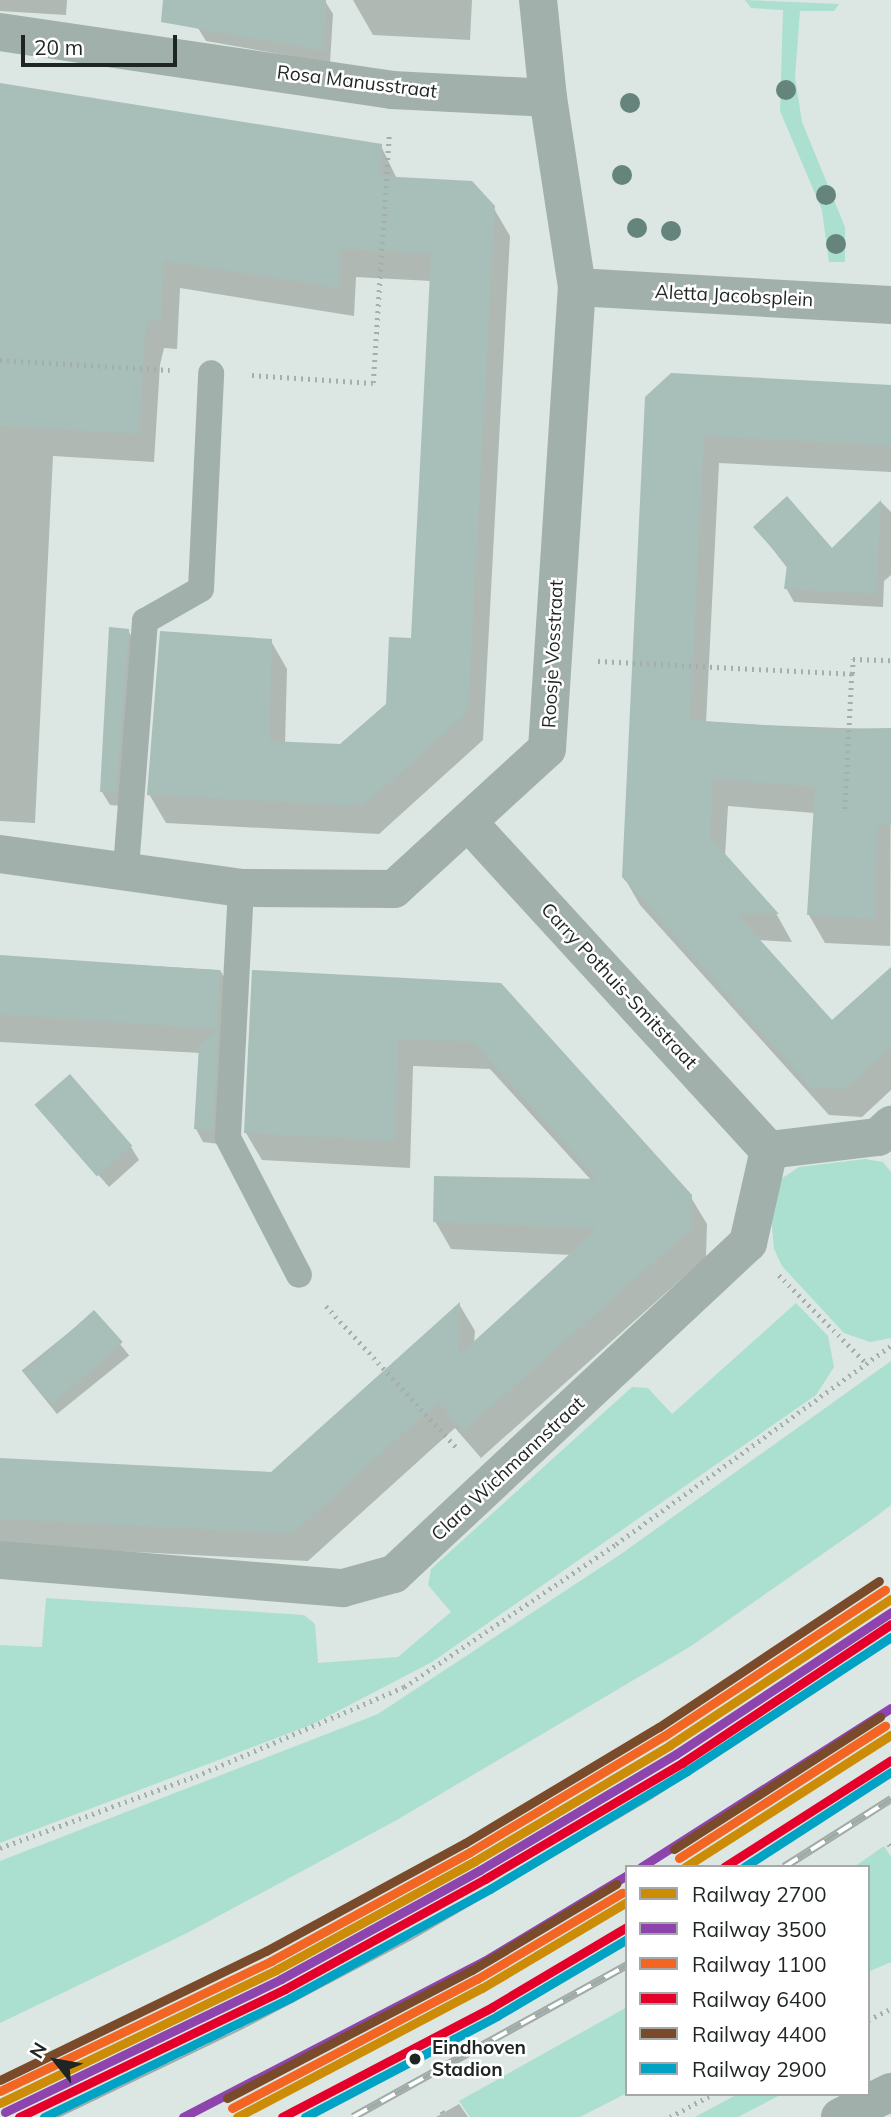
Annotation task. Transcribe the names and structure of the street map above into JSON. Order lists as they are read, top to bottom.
{
  "streets": {
    "street": [
      "Rosa Manusstraat",
      "Aletta Jacobsplein",
      "Roosje Vosstraat",
      "Carry Pothuis-Smitstraat",
      "Clara Wichmannstraat"
    ]
  },
  "crossings": [
    ["Rosa Manusstraat", "Roosje Vosstraat"],
    ["Aletta Jacobsplein", "Roosje Vosstraat"],
    ["Roosje Vosstraat", "Carry Pothuis-Smitstraat"]
  ],
  "places": ["Eindhoven Stadion"],
  "lines": [
    "rail line 4400",
    "rail line 1100",
    "rail line 2700",
    "rail line 3500",
    "rail line 6400",
    "rail line 2900"
  ],
  "legend": [
    "Railway 2700",
    "Railway 3500",
    "Railway 1100",
    "Railway 6400",
    "Railway 4400",
    "Railway 2900"
  ],
  "scale_bar": "20 m",
  "north": "top left"
}
